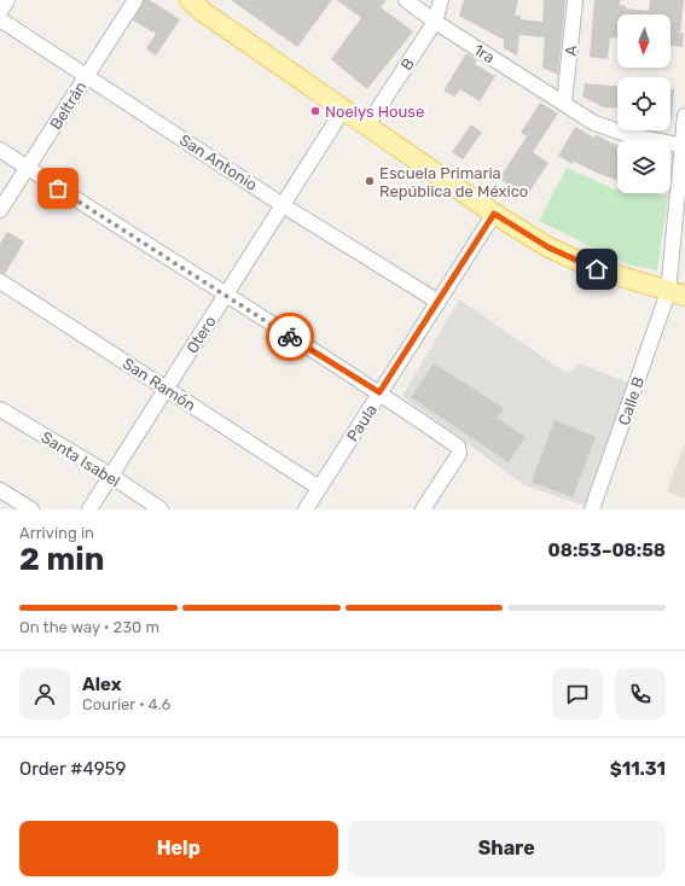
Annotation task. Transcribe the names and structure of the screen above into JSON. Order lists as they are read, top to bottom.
{
  "streets": {
    "street": [
      "A",
      "1ra",
      "B",
      "Beltrán",
      "San Antonio",
      "Otero",
      "San Ramón",
      "Calle B",
      "Paula",
      "Santa Isabel"
    ]
  },
  "crossings": [
    ["A", "1ra"],
    ["1ra", "B"],
    ["1ra", "Calle B"],
    ["Beltrán", "San Antonio"],
    ["San Antonio", "Otero"],
    ["San Antonio", "Paula"],
    ["Otero", "San Ramón"],
    ["Otero", "Santa Isabel"],
    ["San Ramón", "Paula"]
  ],
  "places": ["Noelys House", "Escuela Primaria República de México"],
  "north": "bottom",
  "page": {
    "heading": ["2 min", "Arriving in", "08:53–08:58"],
    "panel": [
      "Alex",
      "Courier · 4.6",
      "Order #4959",
      "$11.31"
    ],
    "bar": "On the way · 230 m",
    "buttons": ["Help", "Share"]
  }
}
